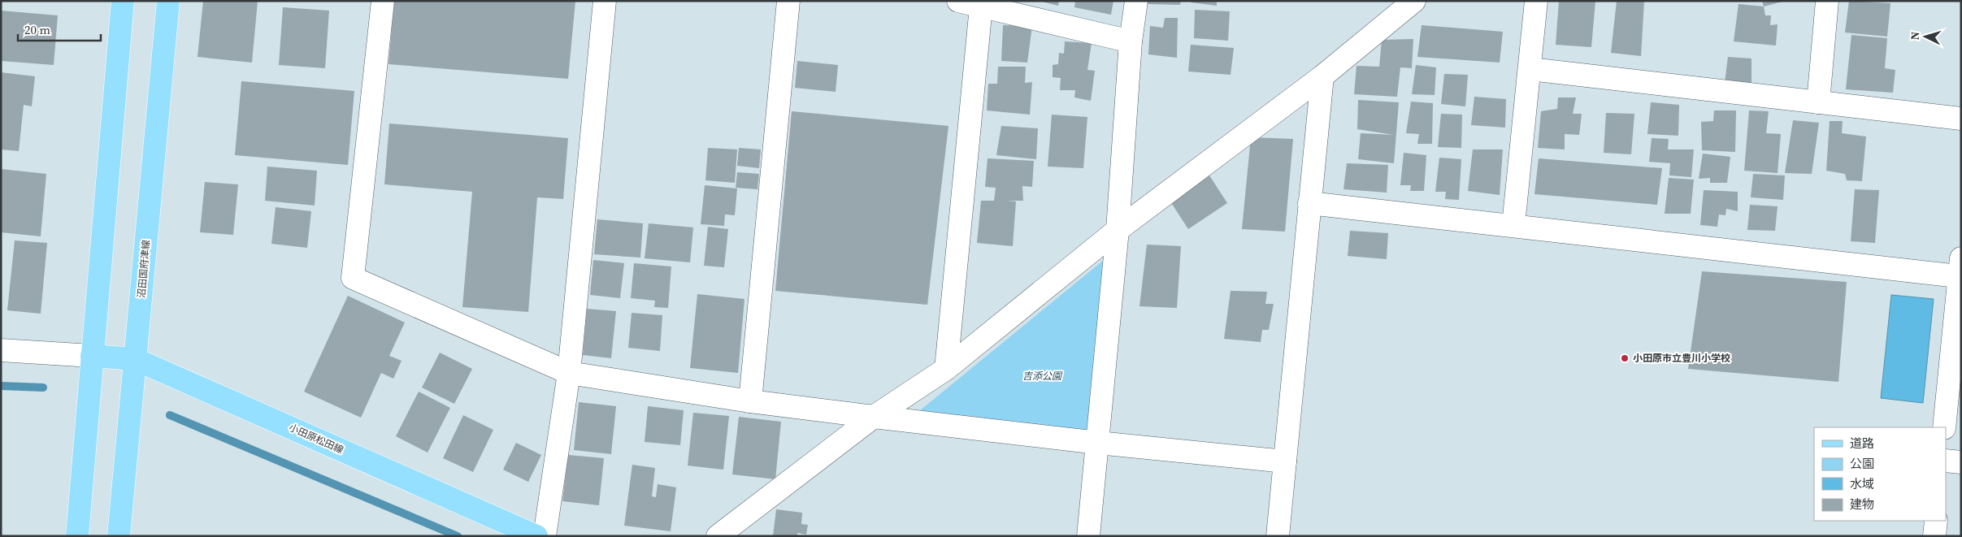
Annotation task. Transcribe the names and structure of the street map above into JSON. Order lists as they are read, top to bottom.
{
  "streets": {
    "main road": ["沼田国府津線", "小田原松田線"]
  },
  "crossings": [
    ["沼田国府津線", "小田原松田線"]
  ],
  "parks": ["吉添公園"],
  "places": ["小田原市立豊川小学校"],
  "legend": [
    "道路",
    "公園",
    "水域",
    "建物"
  ],
  "scale_bar": "20 m",
  "north": "left"
}
